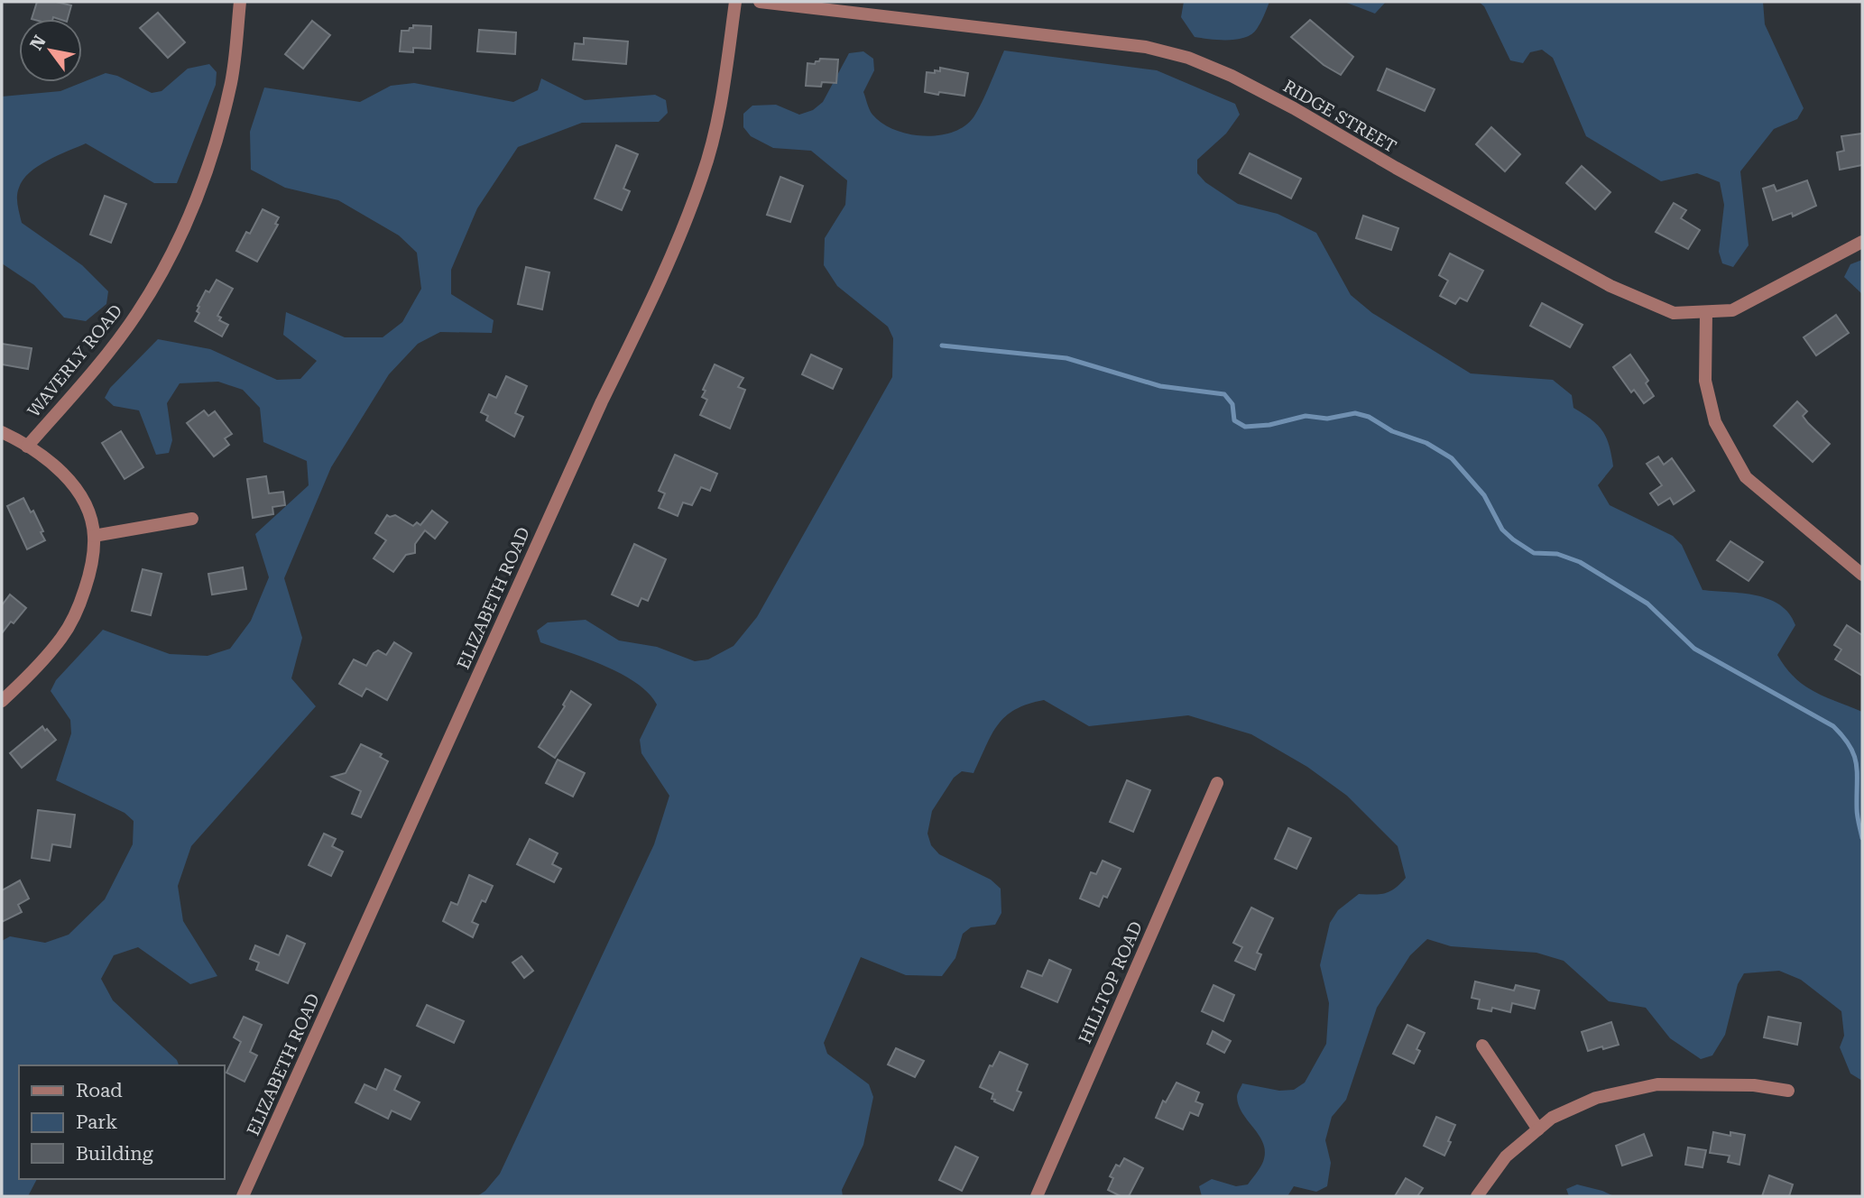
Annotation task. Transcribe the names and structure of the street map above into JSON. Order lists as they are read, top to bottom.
{
  "streets": {
    "street": [
      "RIDGE STREET",
      "WAVERLY ROAD",
      "ELIZABETH ROAD",
      "HILLTOP ROAD"
    ]
  },
  "legend": ["Road", "Park", "Building"],
  "north": "top left"
}
